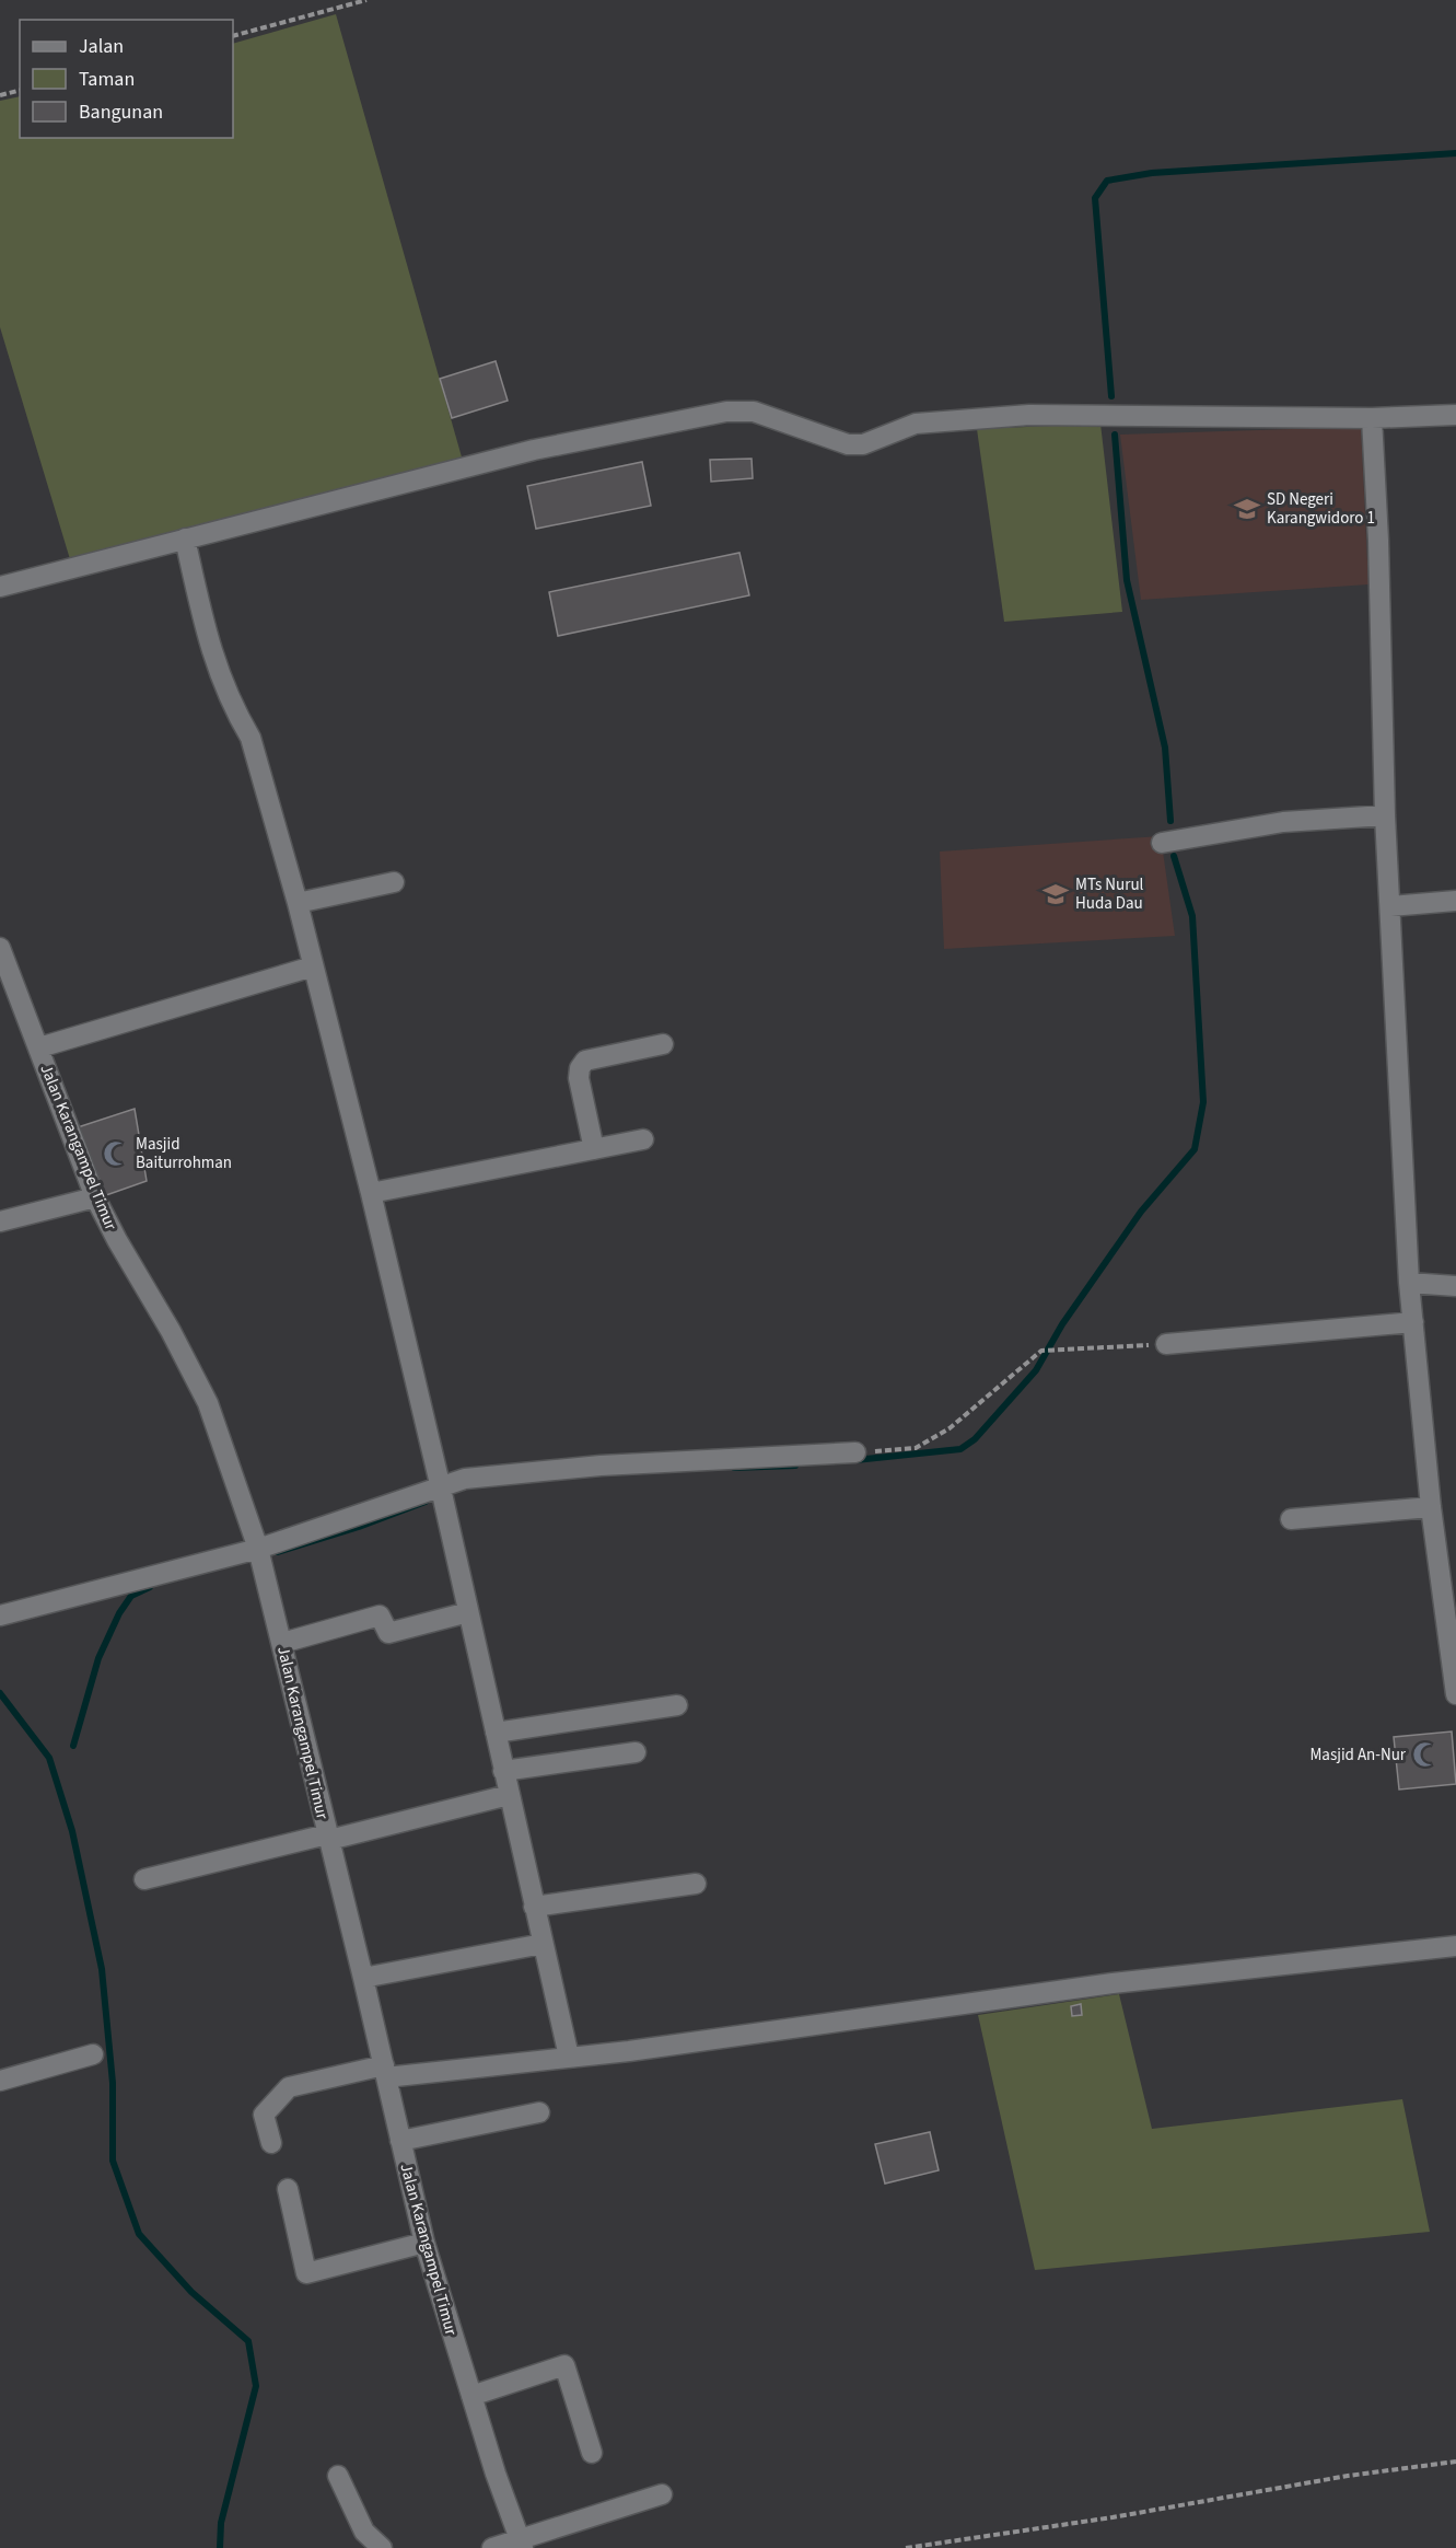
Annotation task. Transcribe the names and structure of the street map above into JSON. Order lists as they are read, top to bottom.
{
  "streets": {
    "street": ["Jalan Karangampel Timur"]
  },
  "places": {
    "school or university": ["SD Negeri Karangwidoro 1", "MTs Nurul Huda Dau"],
    "mosque": ["Masjid Baiturrohman", "Masjid An-Nur"]
  },
  "legend": ["Jalan", "Taman", "Bangunan"]
}
